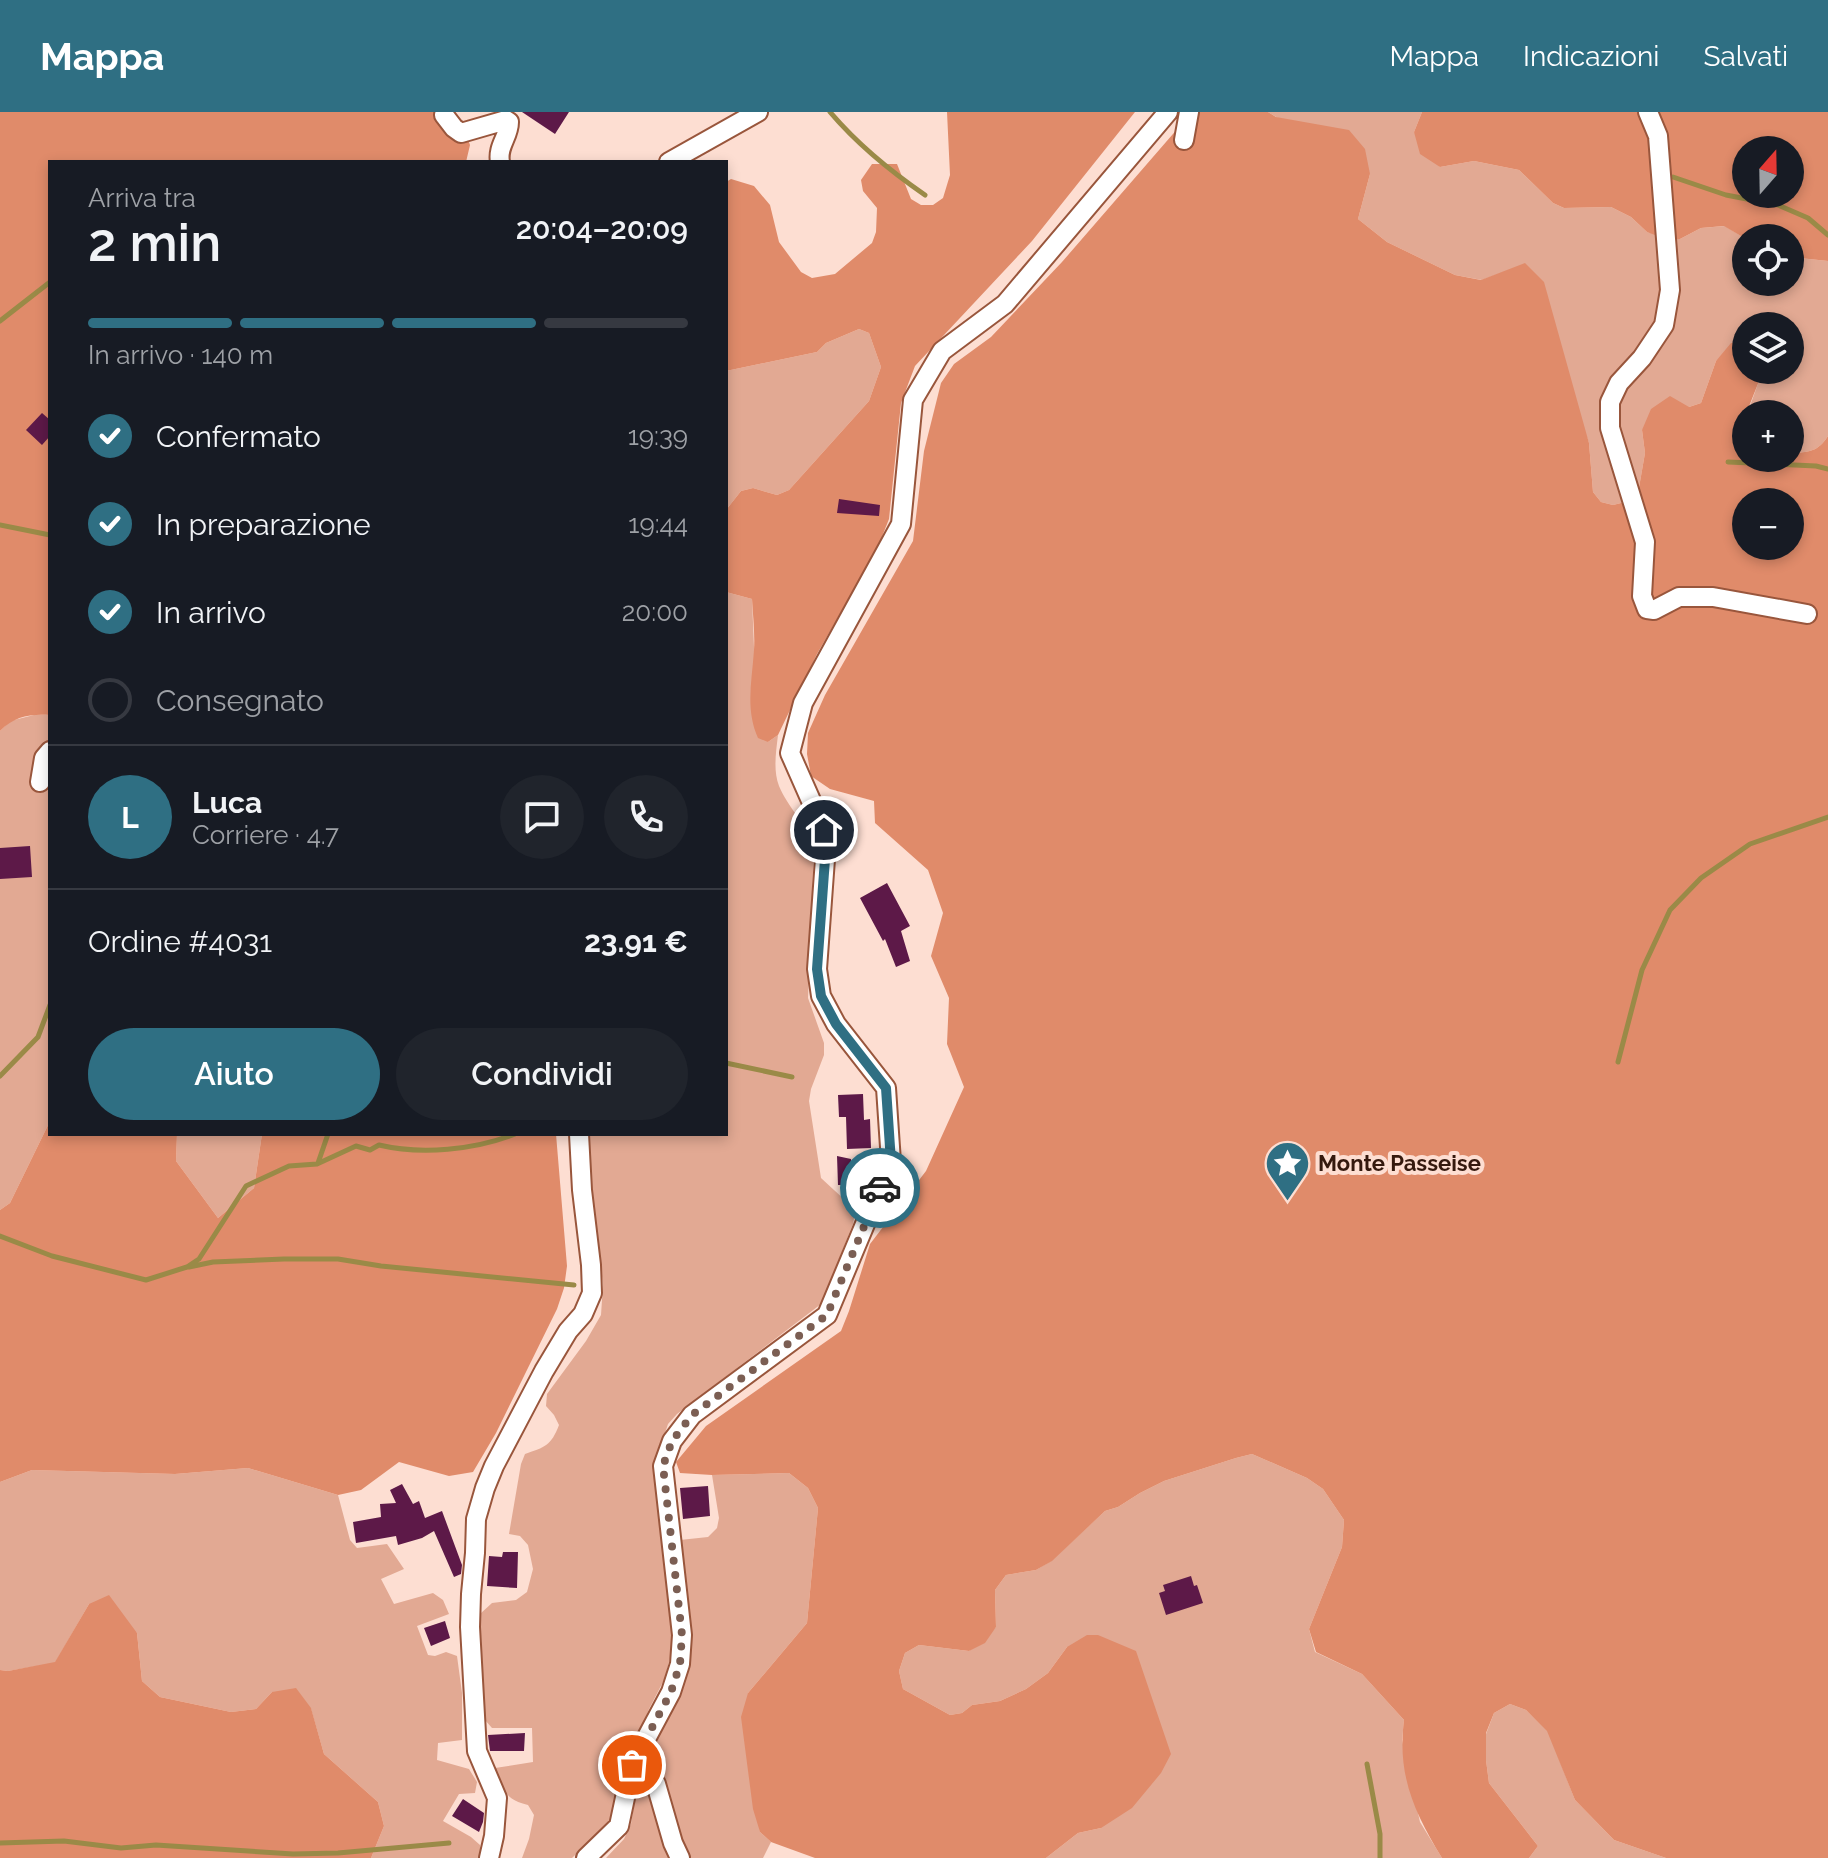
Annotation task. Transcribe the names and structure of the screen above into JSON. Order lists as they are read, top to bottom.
{
  "places": {
    "place": ["Monte Passeise"]
  },
  "north": "top",
  "page": {
    "header": "Mappa",
    "nav": ["Mappa", "Indicazioni", "Salvati"],
    "map_buttons": ["+", "−"],
    "heading": ["2 min", "Arriva tra", "20:04–20:09"],
    "panel": [
      "Luca",
      "Corriere · 4.7",
      "Ordine #4031",
      "23.91 €"
    ],
    "bar": "In arrivo · 140 m",
    "list": [
      ["Confermato", "19:39"],
      ["In preparazione", "19:44"],
      ["In arrivo", "20:00"],
      "Consegnato"
    ],
    "round": "L",
    "buttons": ["Aiuto", "Condividi"]
  }
}
